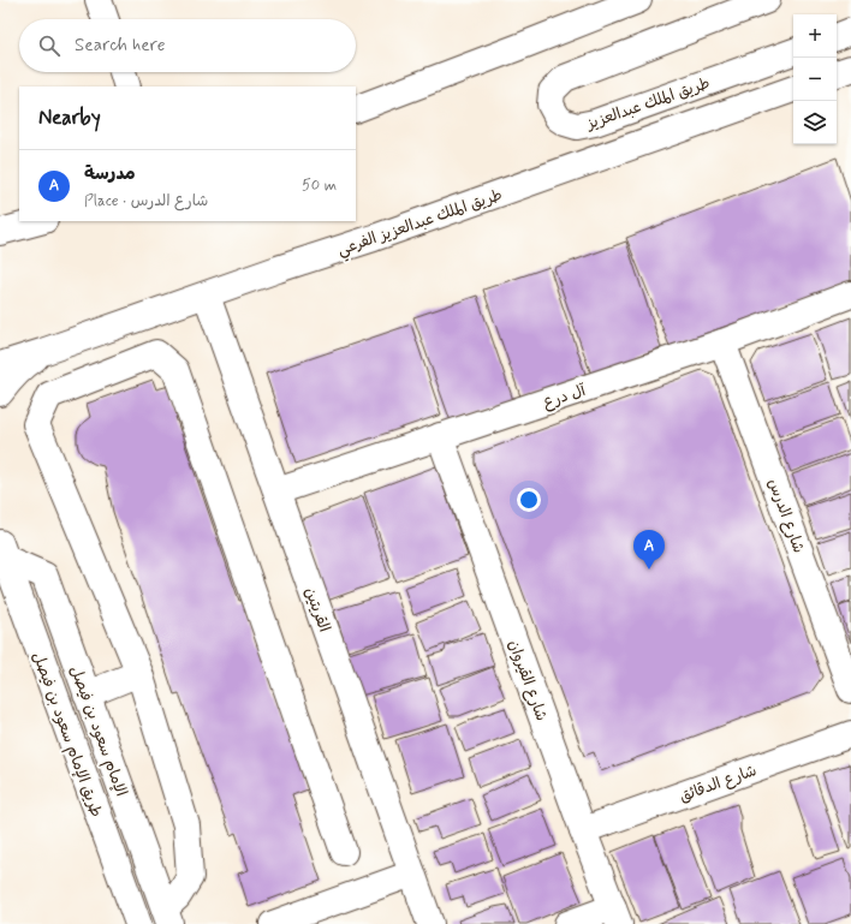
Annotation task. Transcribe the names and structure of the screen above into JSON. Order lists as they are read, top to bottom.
{
  "streets": {
    "street": [
      "طريق الملك عبدالعزيز",
      "طريق الملك عبدالعزيز الفرعي",
      "آل درع",
      "شارع الدرس",
      "القريتين",
      "شارع القيروان",
      "الإمام سعود بن فيصل",
      "طريق الإمام سعود بن فيصل",
      "شارع الدقائق"
    ]
  },
  "crossings": [
    ["طريق الملك عبدالعزيز الفرعي", "القريتين"],
    ["آل درع", "شارع الدرس"],
    ["آل درع", "القريتين"],
    ["آل درع", "شارع القيروان"],
    ["شارع القيروان", "شارع الدقائق"],
    ["الإمام سعود بن فيصل", "طريق الإمام سعود بن فيصل"]
  ],
  "page": {
    "map_buttons": ["+", "−"],
    "search": "Search here",
    "heading": "Nearby",
    "list": [
      {
        "mark": "A",
        "name": "مدرسة",
        "note": "Place · شارع الدرس",
        "value": "50 m"
      }
    ],
    "pins": "A"
  }
}
